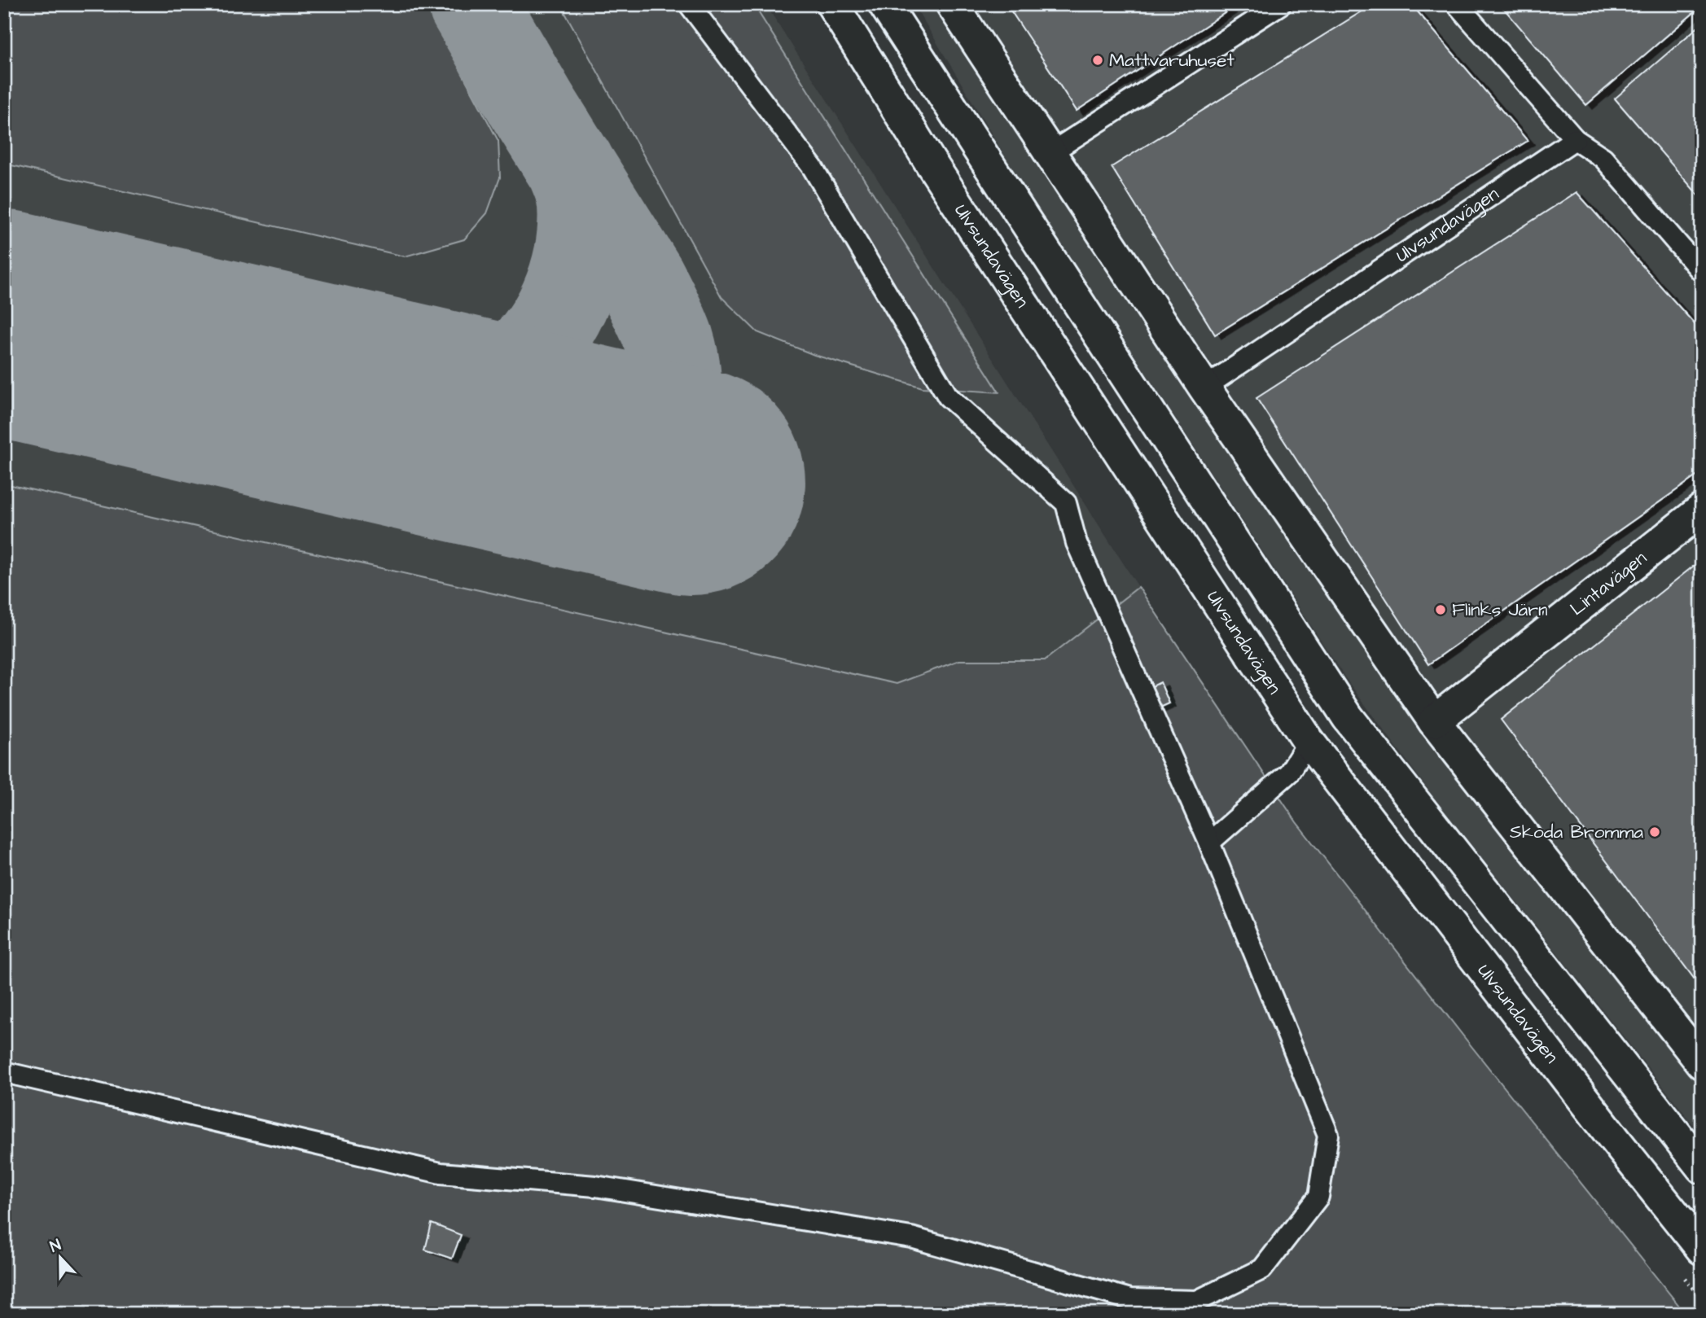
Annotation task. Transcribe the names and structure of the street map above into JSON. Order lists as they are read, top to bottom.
{
  "streets": {
    "main road": ["Ulvsundavägen", "Lintavägen"]
  },
  "places": ["Mattvaruhuset", "Flinks Järn", "Skoda Bromma"],
  "north": "top"
}
